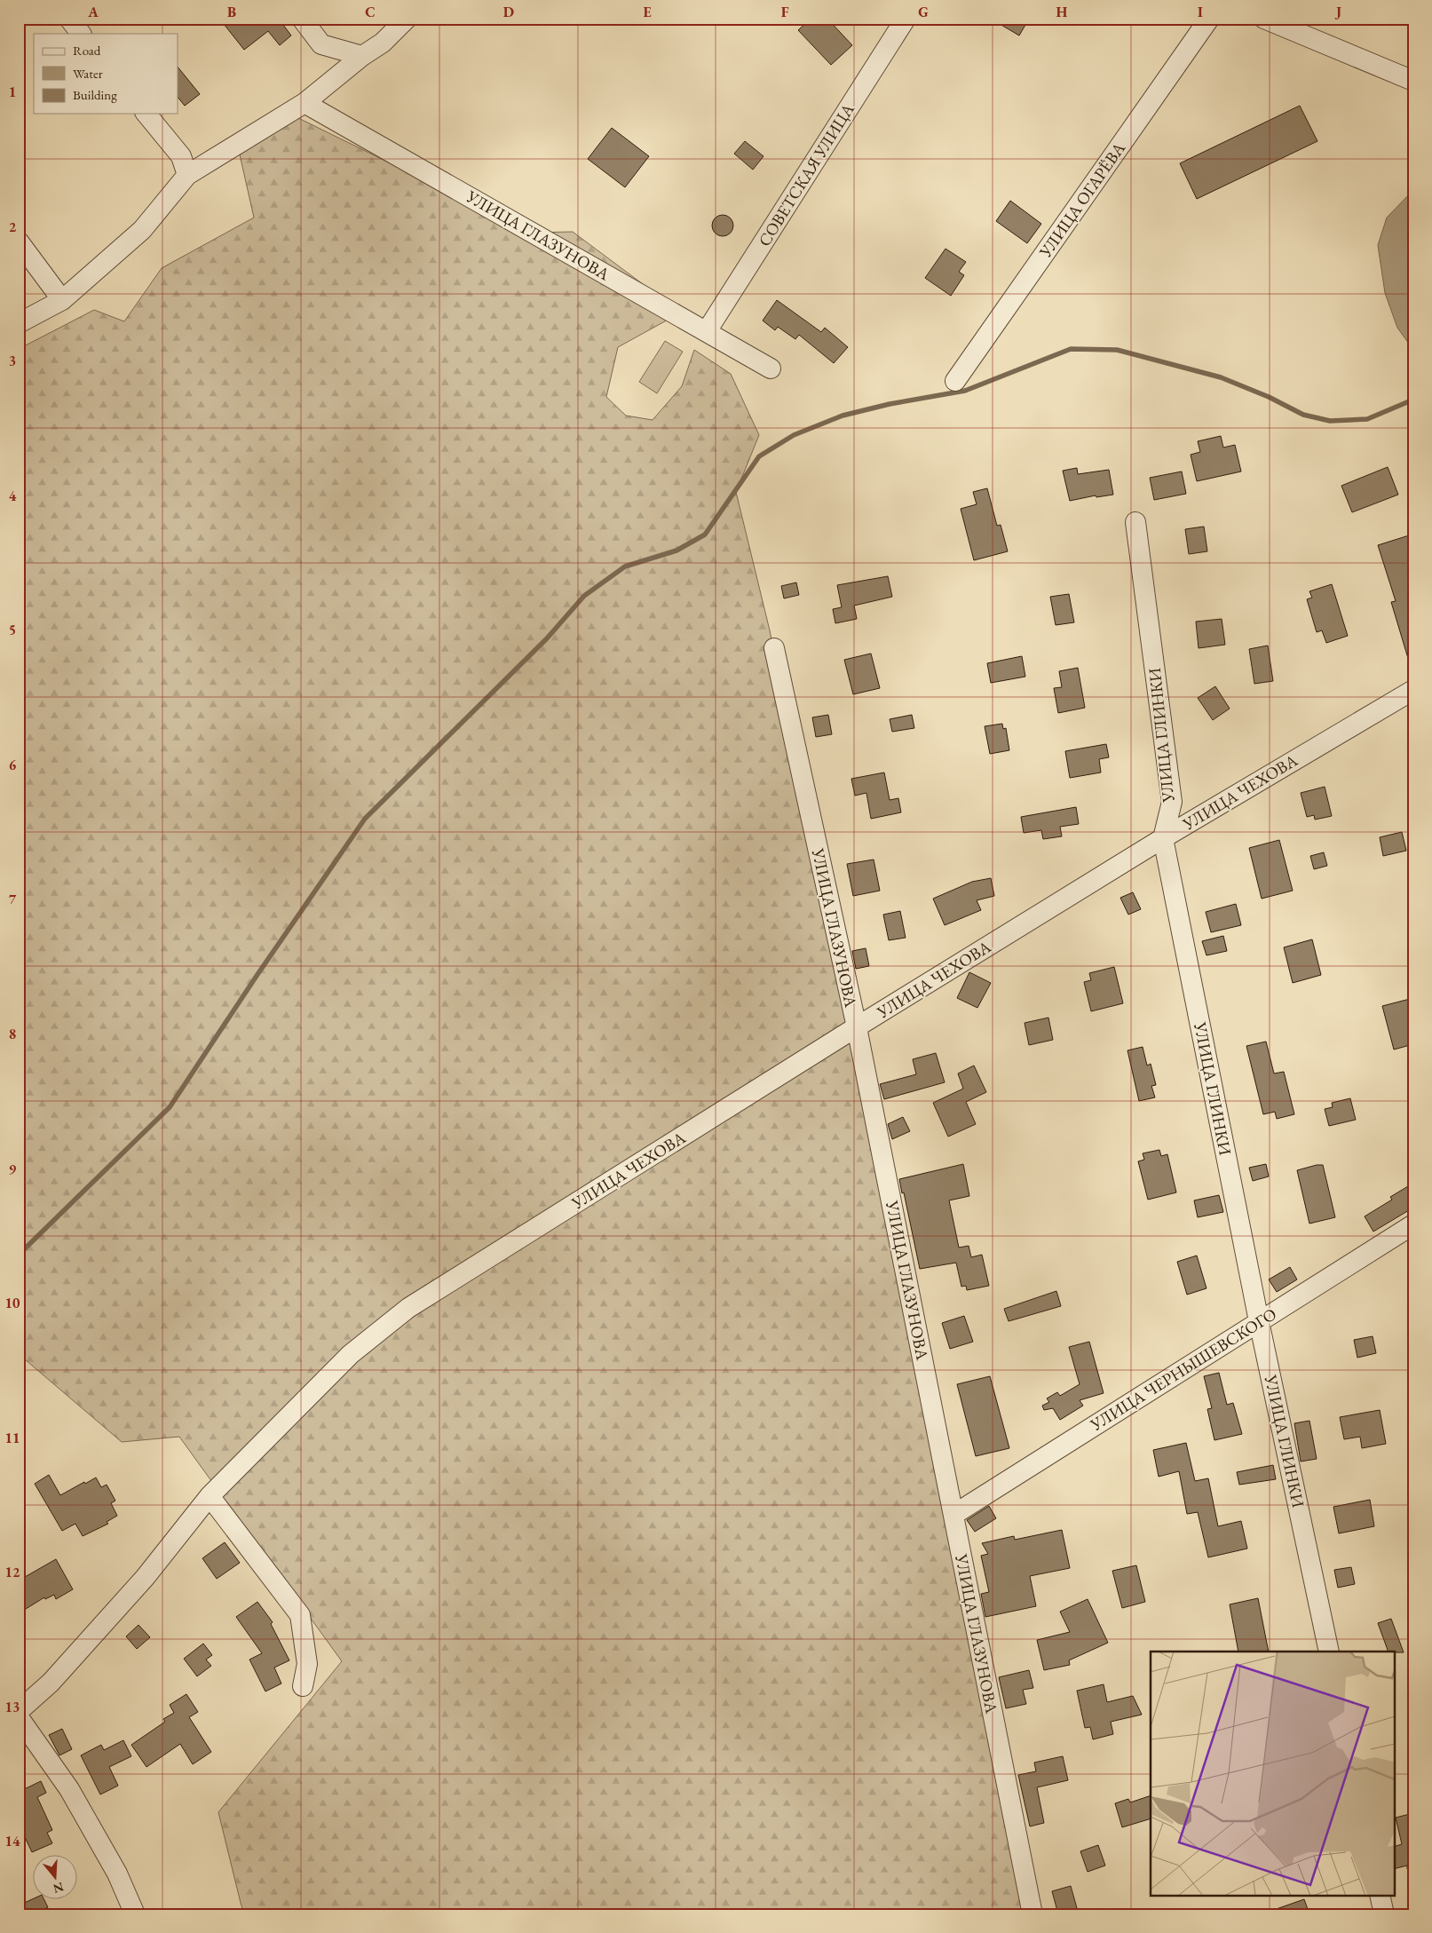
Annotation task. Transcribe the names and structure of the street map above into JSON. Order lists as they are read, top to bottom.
{
  "streets": {
    "street": [
      "СОВЕТСКАЯ УЛИЦА",
      "УЛИЦА ОГАРЁВА",
      "УЛИЦА ГЛАЗУНОВА",
      "УЛИЦА ГЛИНКИ",
      "УЛИЦА ЧЕХОВА",
      "УЛИЦА ЧЕРНЫШЕВСКОГО"
    ]
  },
  "crossings": [
    ["СОВЕТСКАЯ УЛИЦА", "УЛИЦА ГЛАЗУНОВА"],
    ["УЛИЦА ГЛАЗУНОВА", "УЛИЦА ЧЕХОВА"],
    ["УЛИЦА ГЛАЗУНОВА", "УЛИЦА ЧЕРНЫШЕВСКОГО"],
    ["УЛИЦА ГЛИНКИ", "УЛИЦА ЧЕХОВА"],
    ["УЛИЦА ГЛИНКИ", "УЛИЦА ЧЕРНЫШЕВСКОГО"]
  ],
  "legend": ["Road", "Water", "Building"],
  "north": "bottom",
  "grid": {
    "columns": [
      "A",
      "B",
      "C",
      "D",
      "E",
      "F",
      "G",
      "H",
      "I",
      "J"
    ],
    "rows": [
      "1",
      "2",
      "3",
      "4",
      "5",
      "6",
      "7",
      "8",
      "9",
      "10",
      "11",
      "12",
      "13",
      "14"
    ]
  }
}
